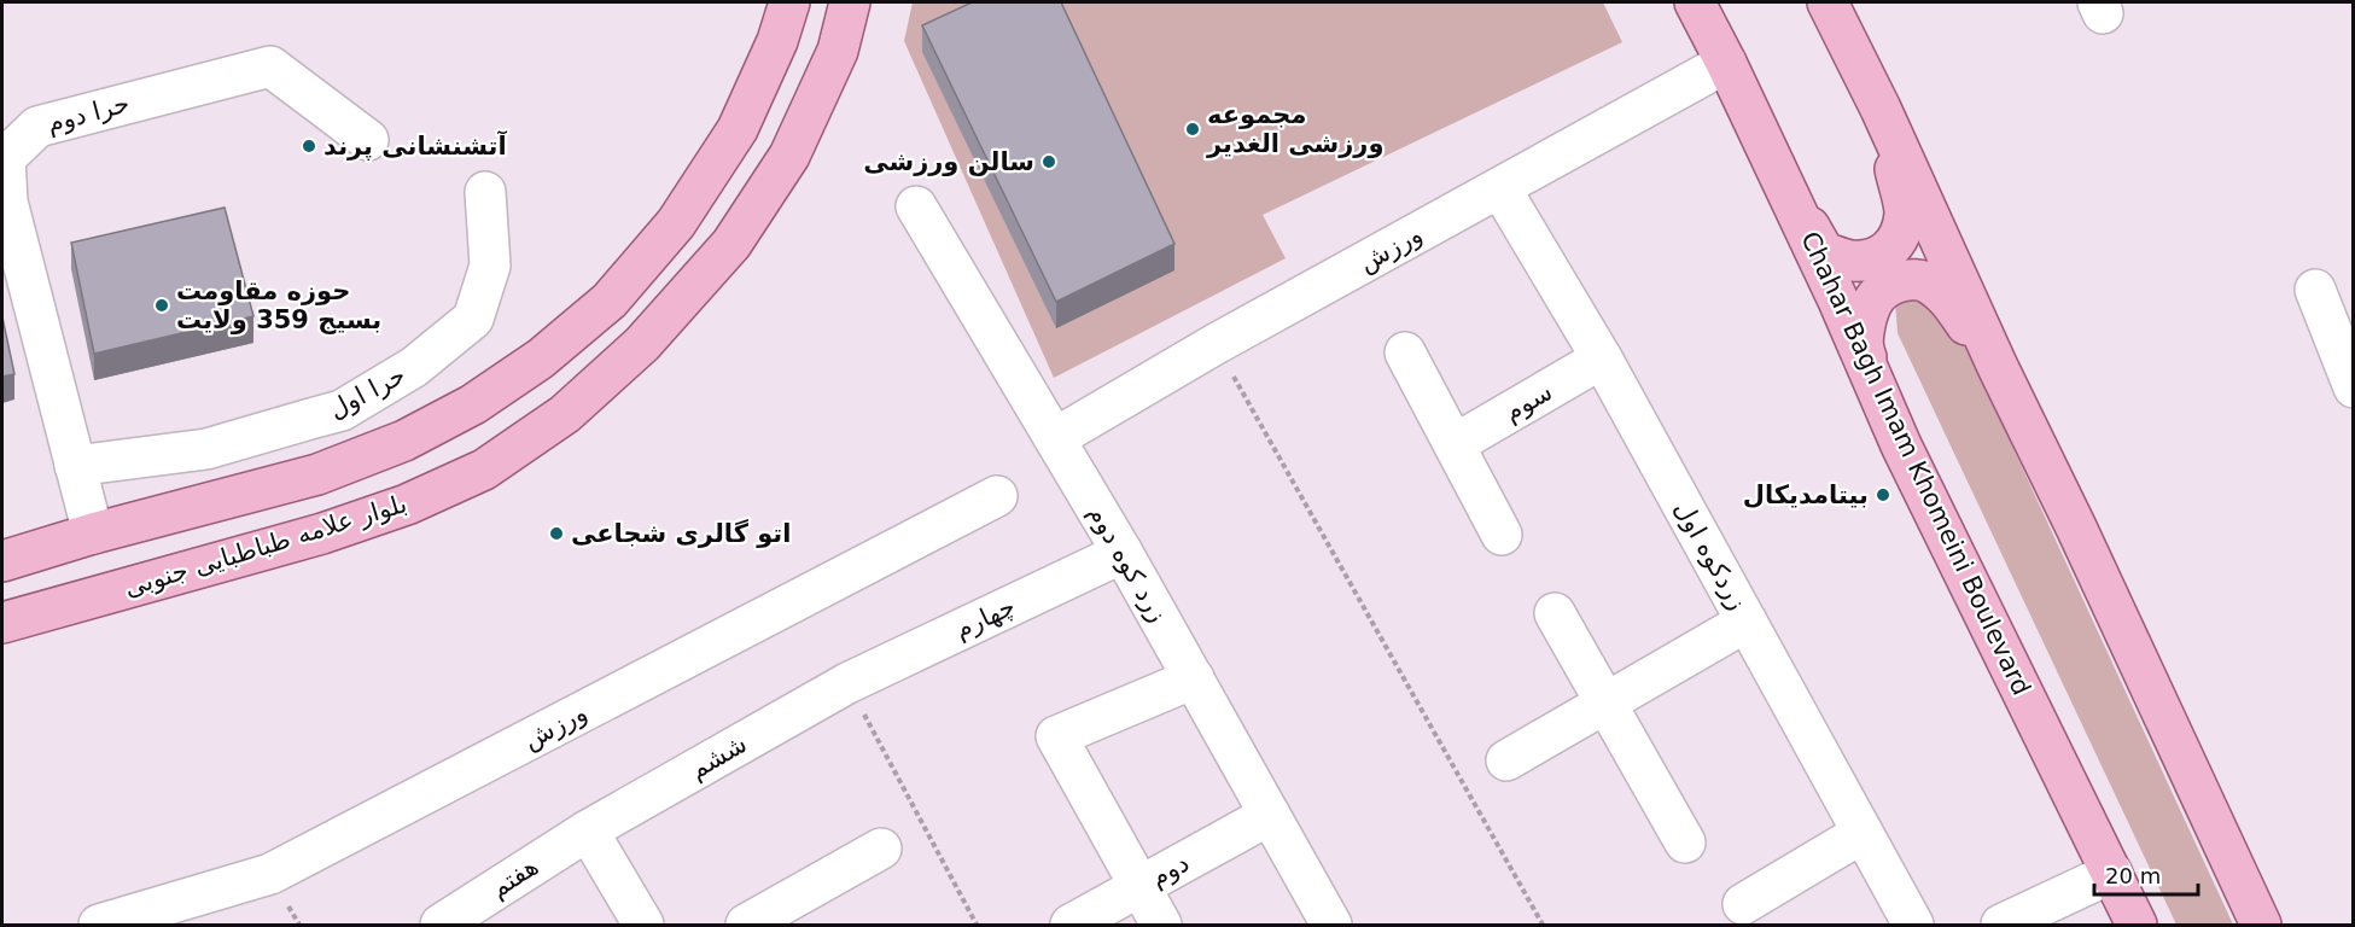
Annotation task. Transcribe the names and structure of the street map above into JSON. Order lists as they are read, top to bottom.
{
  "streets": {
    "main road": ["Chahar Bagh Imam Khomeini Boulevard", "بلوار علامه طباطبایی جنوبی"],
    "street": [
      "حرا دوم",
      "ورزش",
      "حرا اول",
      "سوم",
      "زردکوه اول",
      "زرد کوه دوم",
      "چهارم",
      "ششم",
      "دوم",
      "هفتم"
    ]
  },
  "crossings": [
    ["حرا دوم", "حرا اول"],
    ["حرا دوم", "بلوار علامه طباطبایی جنوبی"],
    ["ورزش", "Chahar Bagh Imam Khomeini Boulevard"],
    ["ورزش", "زردکوه اول"],
    ["ورزش", "زرد کوه دوم"],
    ["سوم", "زردکوه اول"],
    ["زرد کوه دوم", "چهارم"],
    ["زرد کوه دوم", "دوم"],
    ["چهارم", "ششم"],
    ["ششم", "هفتم"]
  ],
  "places": [
    "مجموعه ورزشی الغدیر",
    "آتشنشانی پرند",
    "سالن ورزشی",
    "حوزه مقاومت بسیج 359 ولایت",
    "بیتامدیکال",
    "اتو گالری شجاعی"
  ],
  "scale_bar": "20 m"
}
